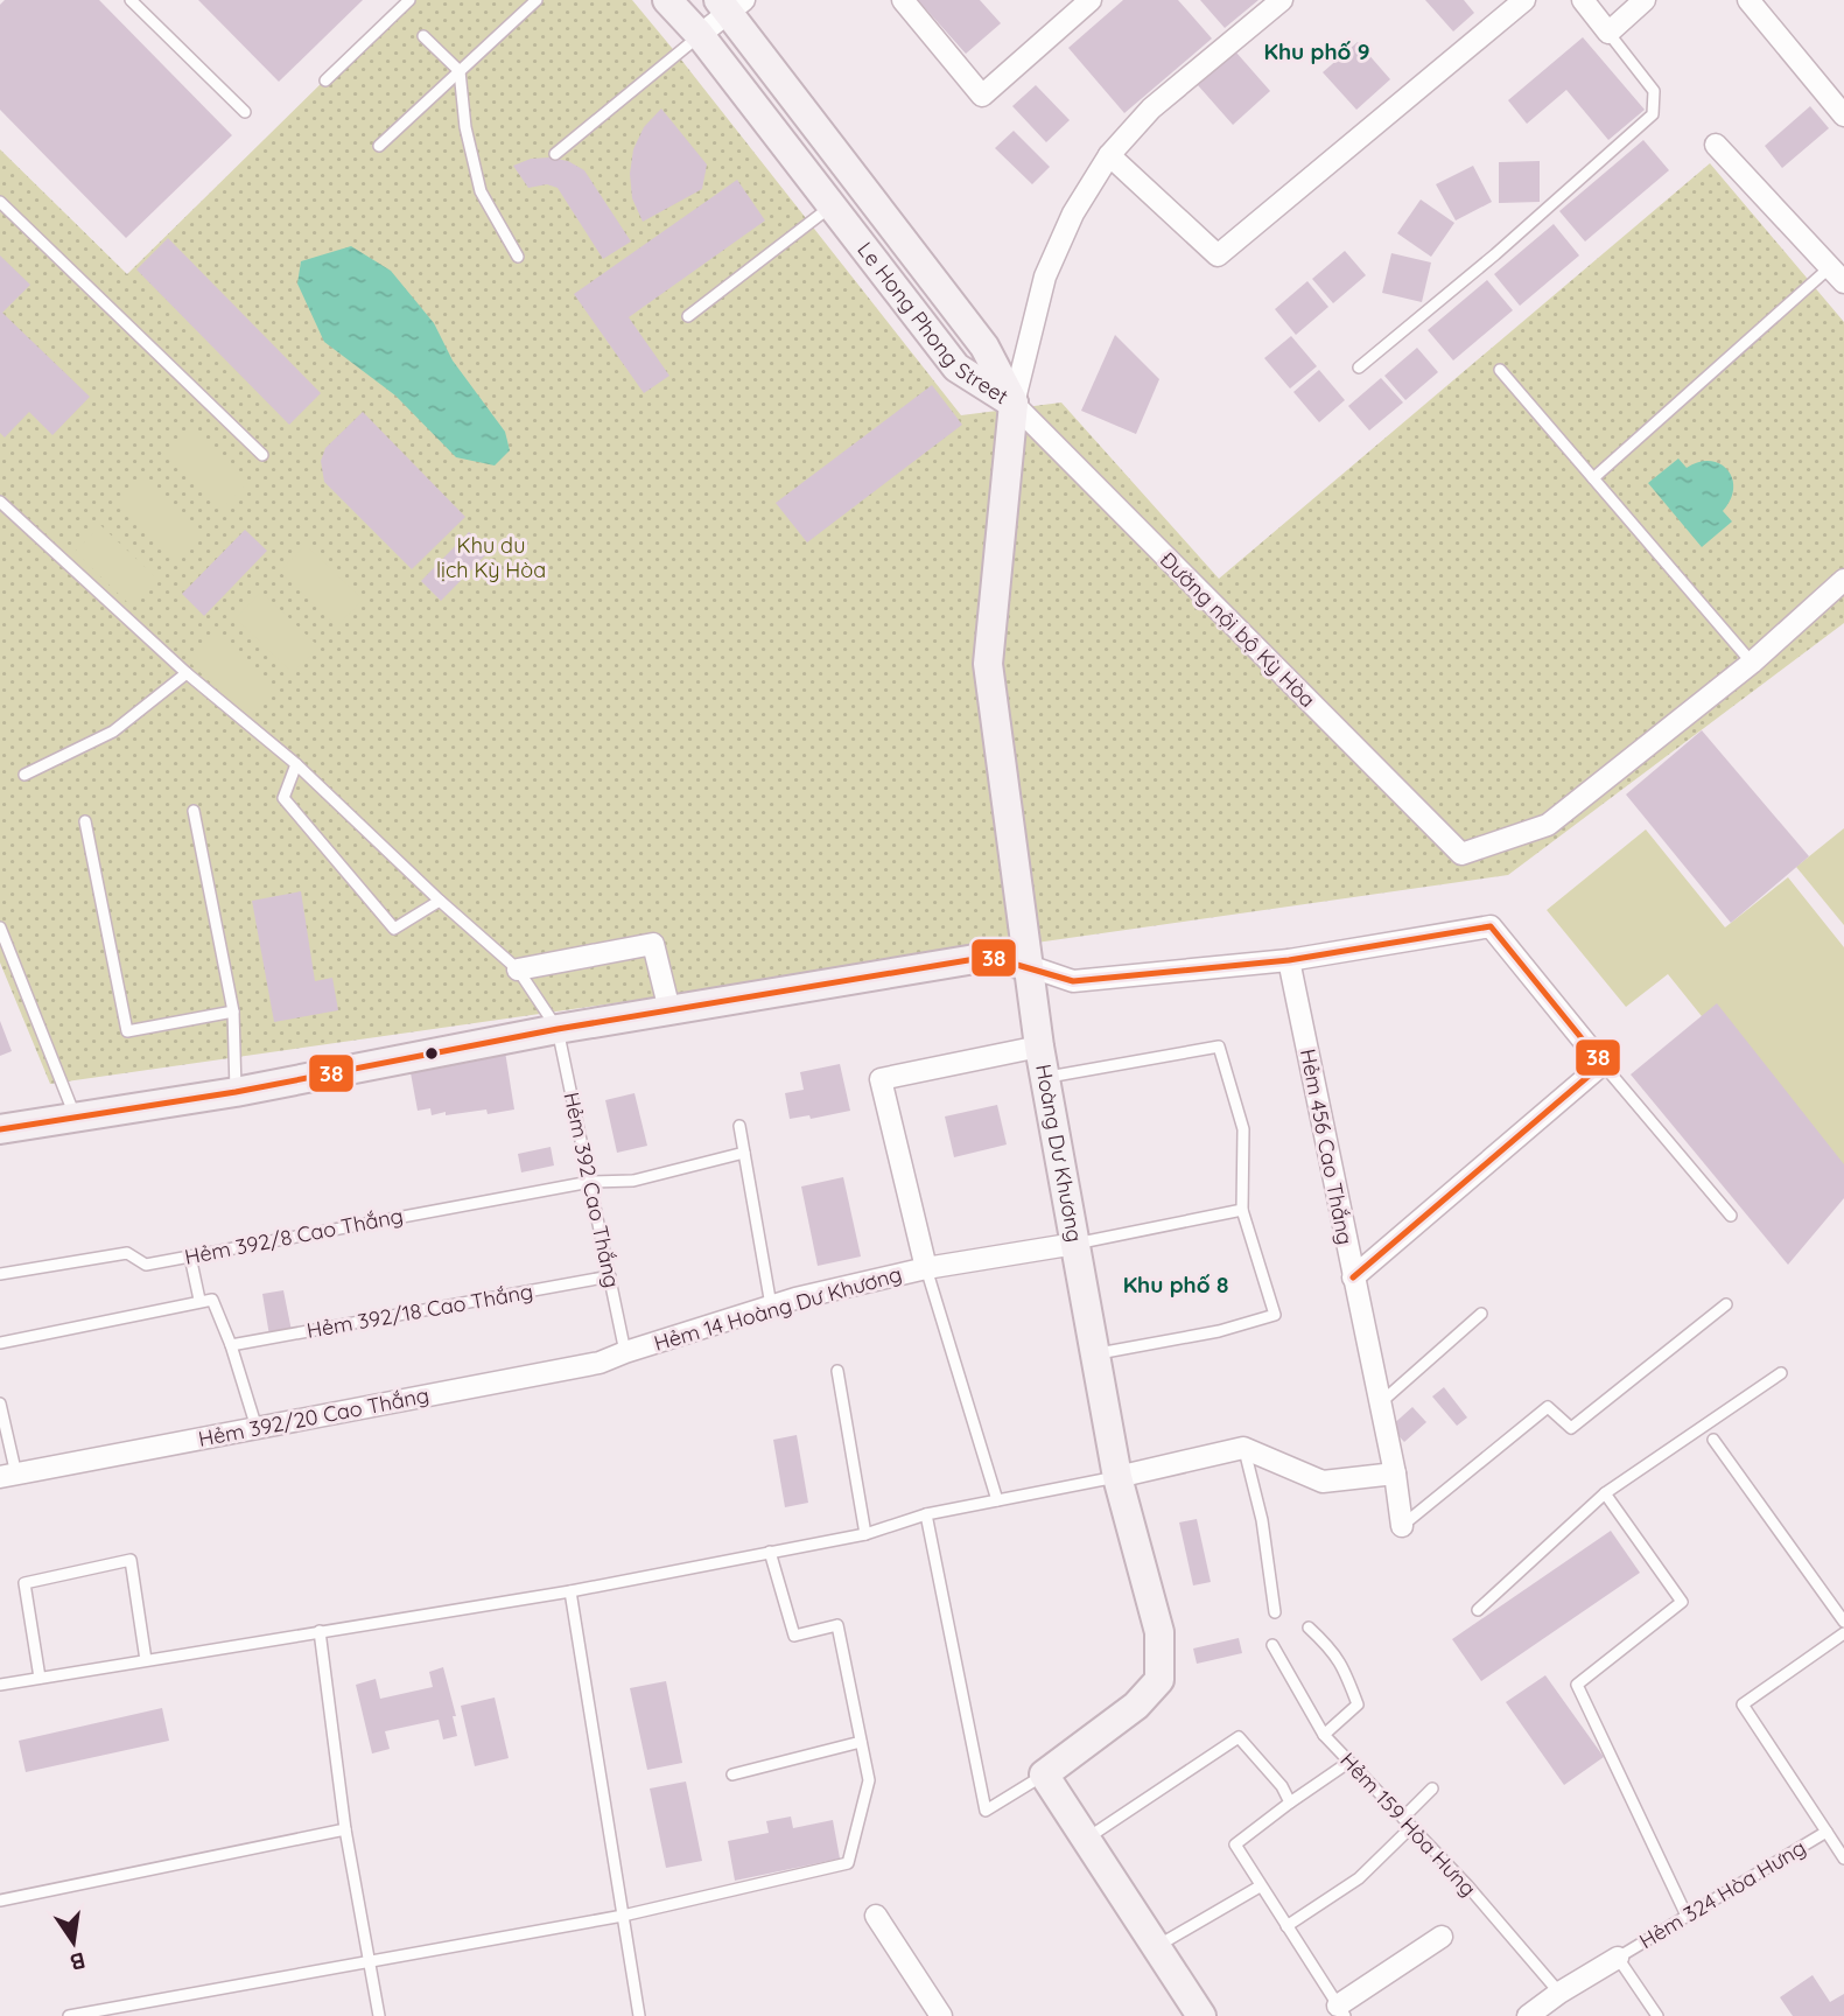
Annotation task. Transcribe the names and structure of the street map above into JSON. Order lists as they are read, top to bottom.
{
  "streets": {
    "street": [
      "Le Hong Phong Street",
      "Đường nội bộ Kỳ Hòa",
      "Hẻm 456 Cao Thắng",
      "Hoàng Dư Khương",
      "Hẻm 14 Hoàng Dư Khương",
      "Hẻm 392/20 Cao Thắng"
    ],
    "lane": [
      "Hẻm 392 Cao Thắng",
      "Hẻm 392/8 Cao Thắng",
      "Hẻm 392/18 Cao Thắng",
      "Hẻm 159 Hòa Hưng",
      "Hẻm 324 Hòa Hưng"
    ]
  },
  "crossings": [
    ["Le Hong Phong Street", "Đường nội bộ Kỳ Hòa"],
    ["Le Hong Phong Street", "Hoàng Dư Khương"],
    ["Đường nội bộ Kỳ Hòa", "Hoàng Dư Khương"],
    ["Hoàng Dư Khương", "Hẻm 14 Hoàng Dư Khương"],
    ["Hẻm 392 Cao Thắng", "Hẻm 392/8 Cao Thắng"],
    ["Hẻm 392 Cao Thắng", "Hẻm 14 Hoàng Dư Khương"],
    ["Hẻm 392 Cao Thắng", "Hẻm 392/18 Cao Thắng"],
    ["Hẻm 392 Cao Thắng", "Hẻm 392/20 Cao Thắng"],
    ["Hẻm 14 Hoàng Dư Khương", "Hẻm 392/20 Cao Thắng"]
  ],
  "districts": ["Khu phố 9", "Khu phố 8"],
  "parks": ["Khu du lịch Kỳ Hòa"],
  "lines": ["transit line 38"],
  "north": "bottom"
}
